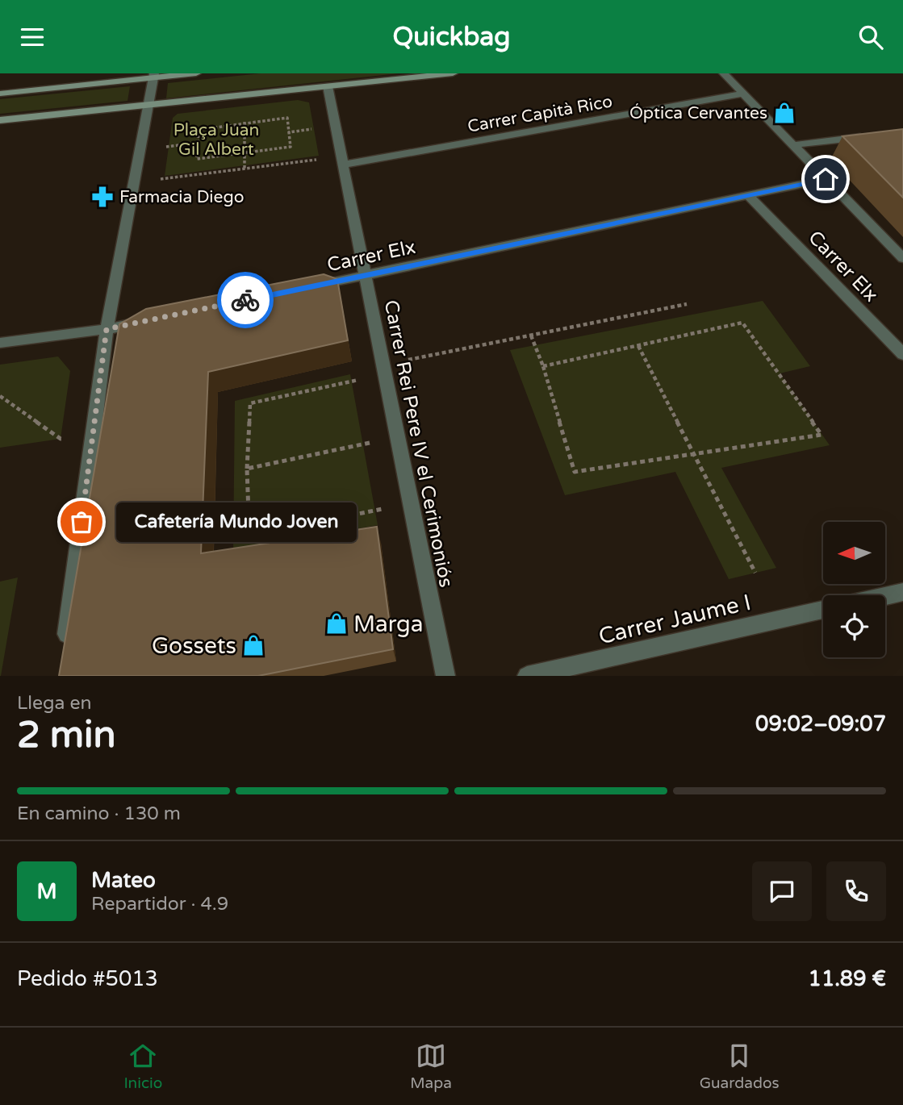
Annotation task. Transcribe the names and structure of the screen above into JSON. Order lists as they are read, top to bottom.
{
  "streets": {
    "street": [
      "Carrer Capità Rico",
      "Carrer Elx",
      "Carrer Rei Pere IV el Cerimoniós",
      "Carrer Jaume I"
    ]
  },
  "crossings": [
    ["Carrer Capità Rico", "Carrer Rei Pere IV el Cerimoniós"],
    ["Carrer Elx", "Carrer Rei Pere IV el Cerimoniós"]
  ],
  "parks": ["Plaça Juan Gil Albert"],
  "places": {
    "shop": ["Óptica Cervantes", "Marga", "Gossets"],
    "pharmacy": ["Farmacia Diego"],
    "other": ["Cafetería Mundo Joven"]
  },
  "north": "left",
  "page": {
    "header": "Quickbag",
    "bubble": "Cafetería Mundo Joven",
    "heading": ["2 min", "Llega en", "09:02–09:07"],
    "panel": [
      "Mateo",
      "Repartidor · 4.9",
      "Pedido #5013",
      "11.89 €"
    ],
    "bar": "En camino · 130 m",
    "round": "M",
    "tabs": ["Inicio", "Mapa", "Guardados"]
  }
}
